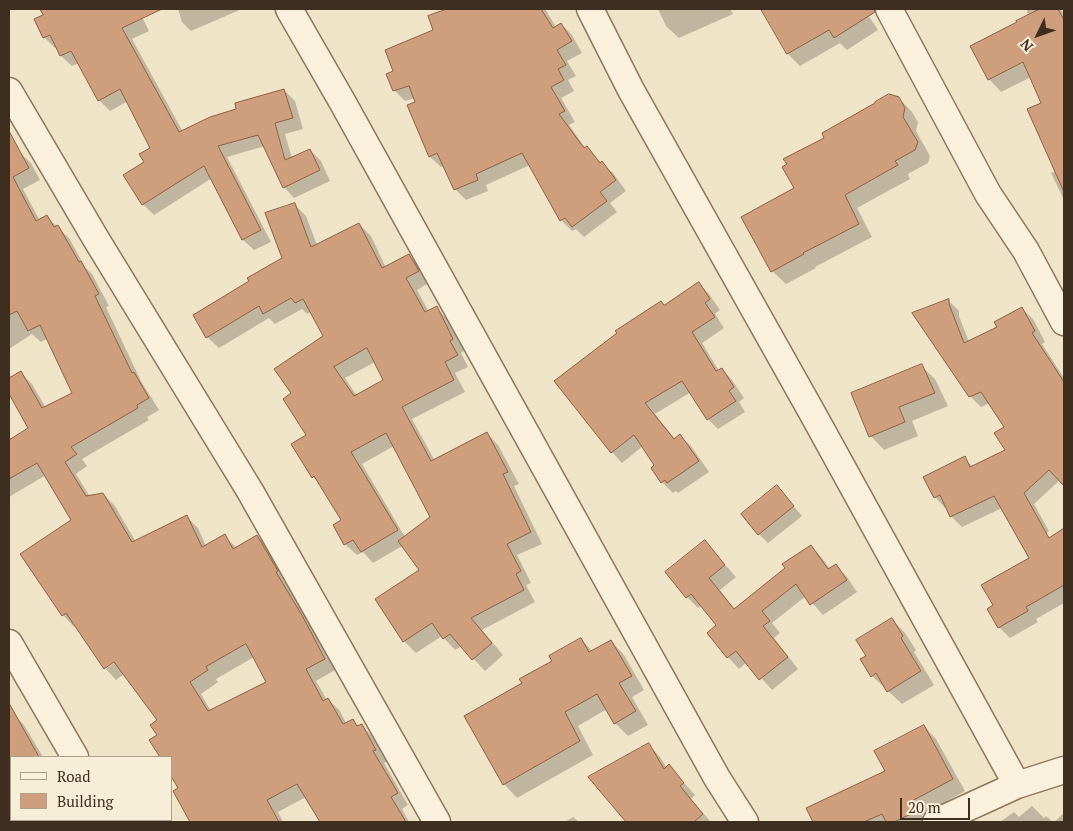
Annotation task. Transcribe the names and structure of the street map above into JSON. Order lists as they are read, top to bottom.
{
  "legend": ["Road", "Building"],
  "scale_bar": "20 m",
  "north": "bottom left"
}
